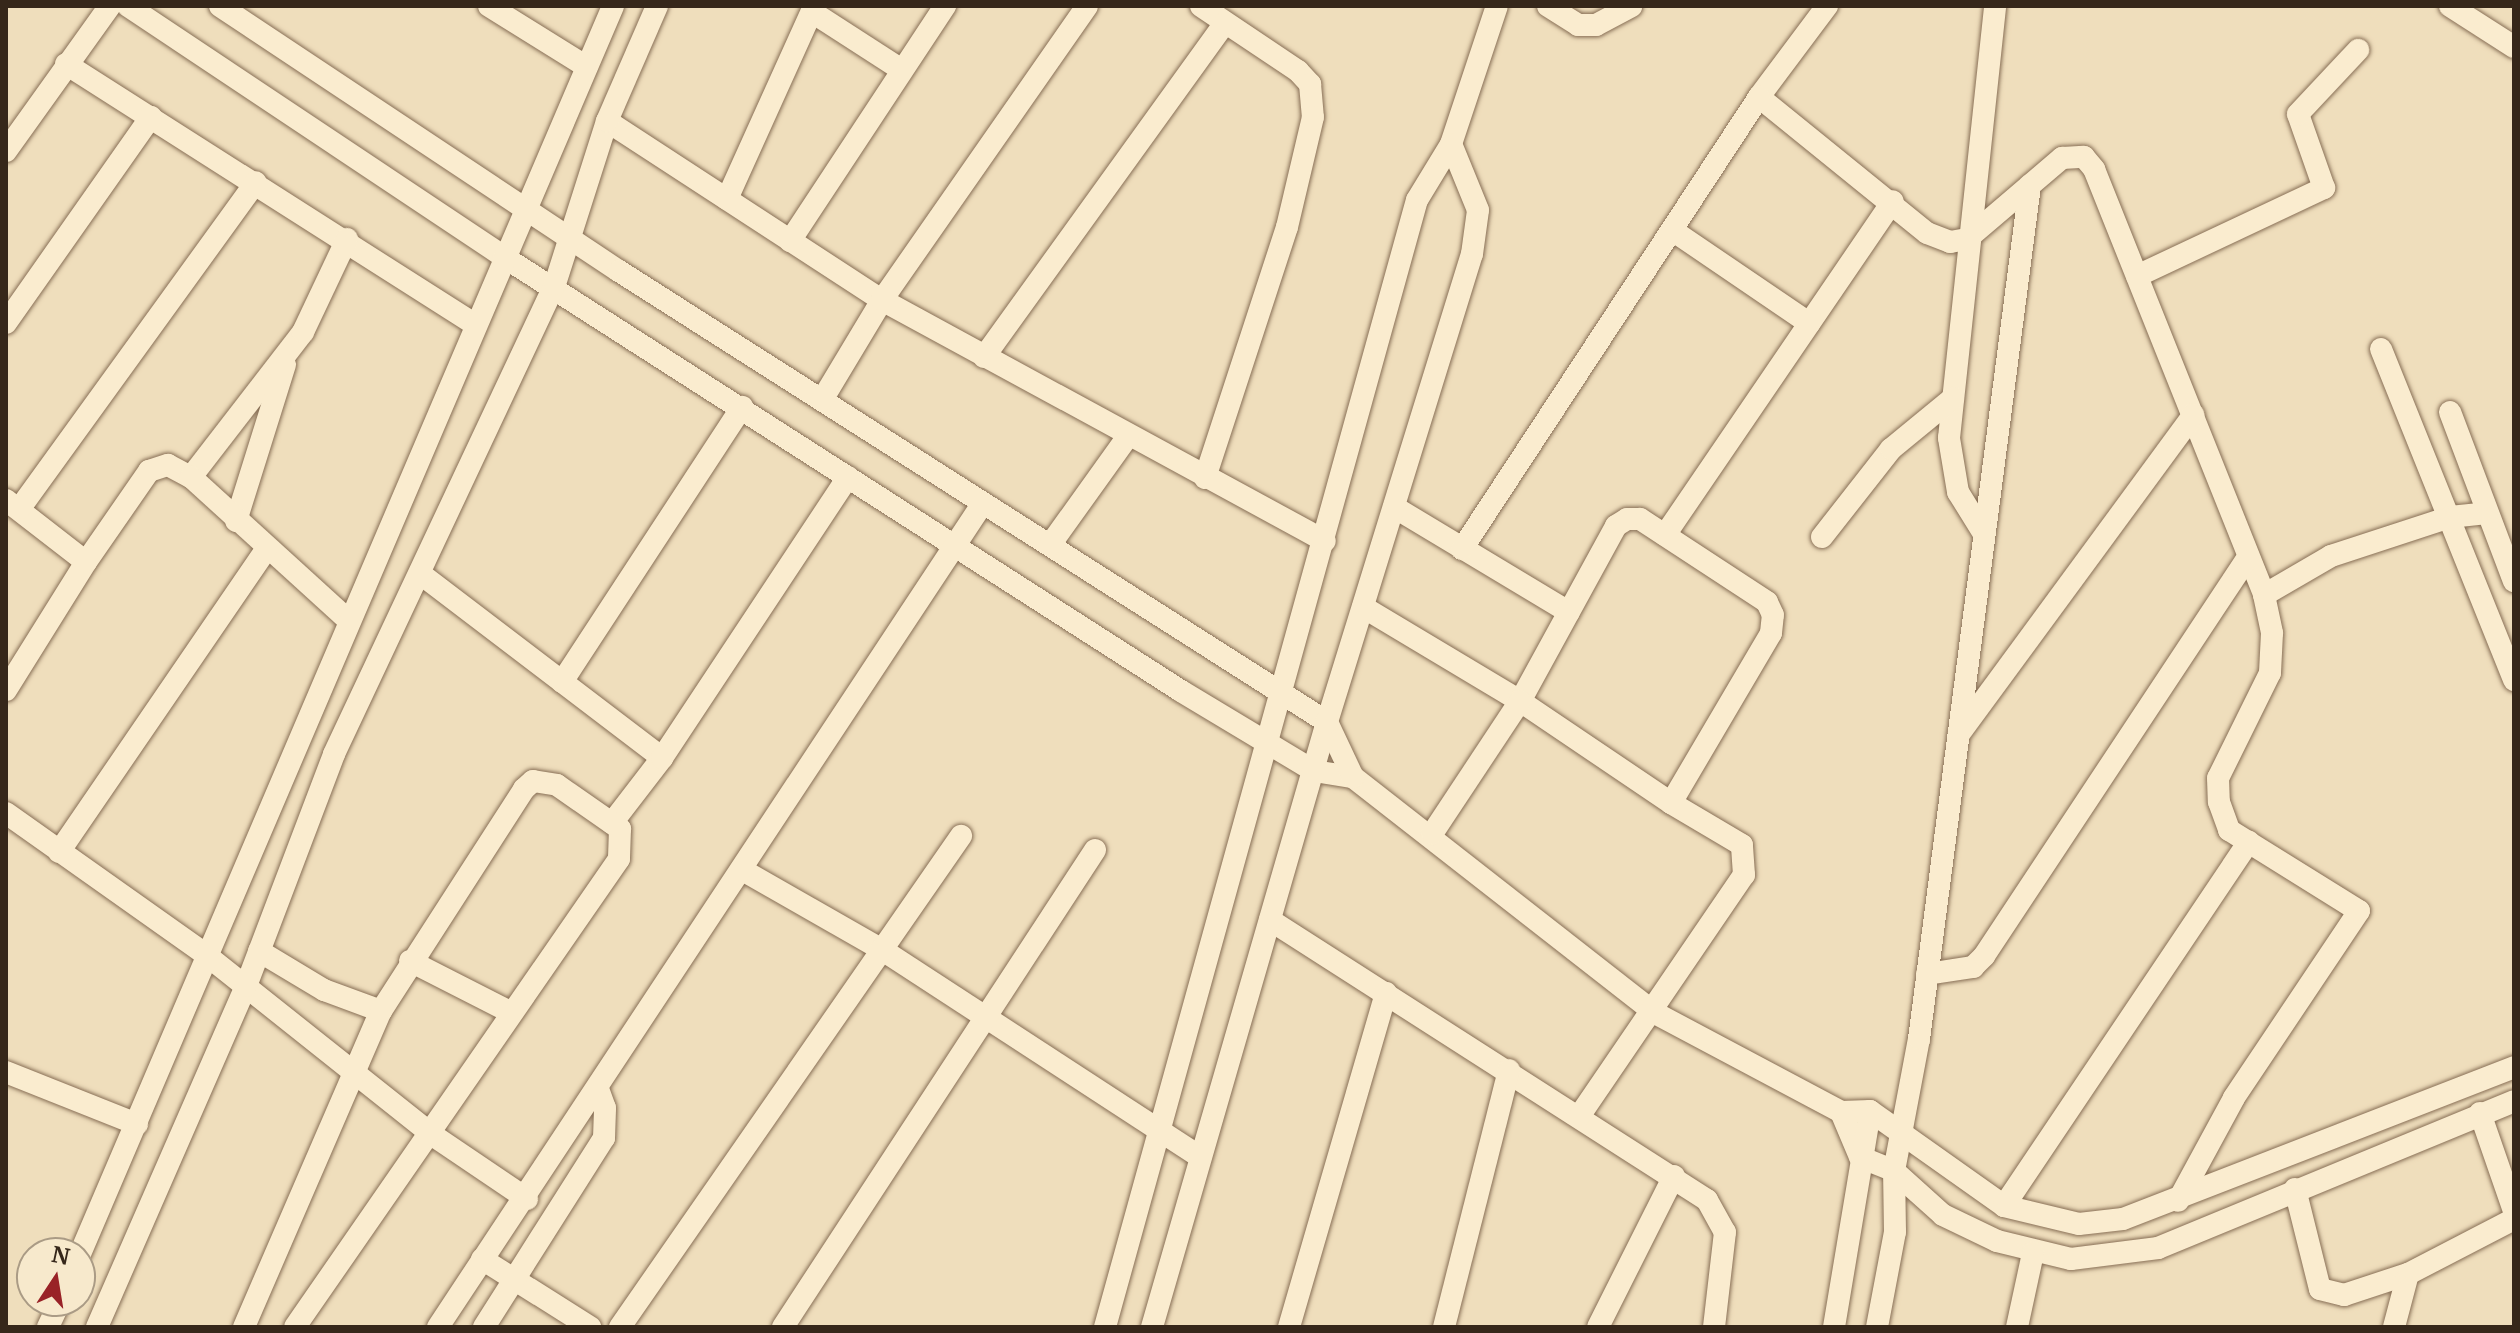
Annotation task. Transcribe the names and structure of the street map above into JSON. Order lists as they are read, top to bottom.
{
  "north": "top"
}
